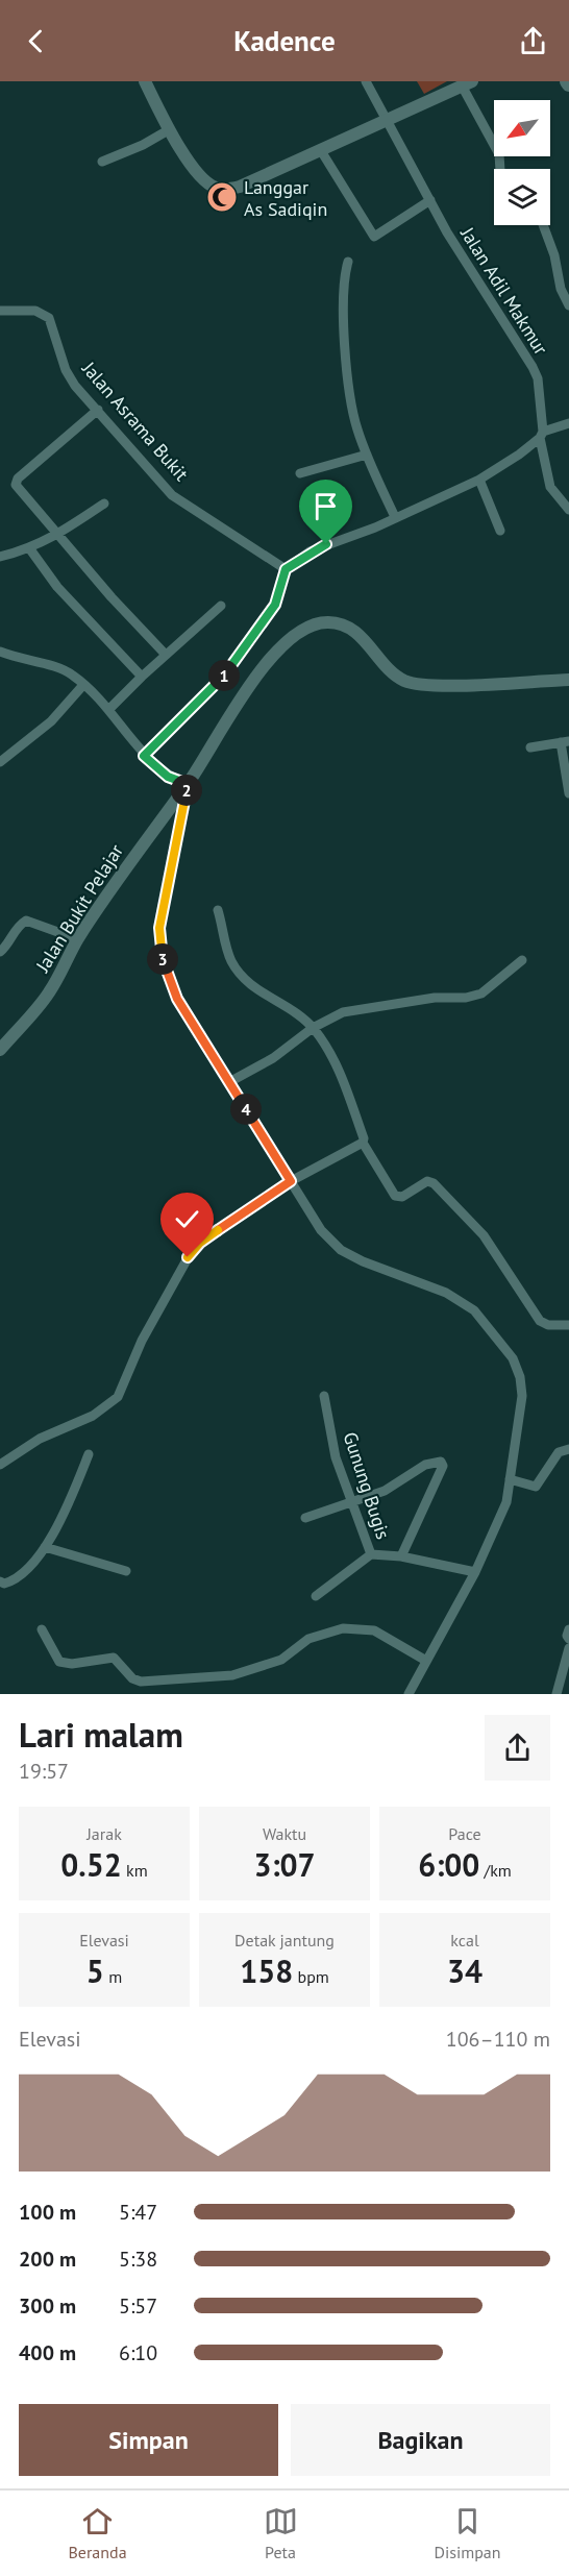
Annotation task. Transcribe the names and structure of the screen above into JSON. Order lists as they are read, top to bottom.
{
  "streets": {
    "street": [
      "Jalan Adil Makmur",
      "Jalan Asrama Bukit",
      "Jalan Bukit Pelajar",
      "Gunung Bugis"
    ]
  },
  "places": {
    "mosque": ["Langgar As Sadiqin"]
  },
  "north": "bottom left",
  "page": {
    "header": "Kadence",
    "pins": [
      "1",
      "2",
      "3",
      "4"
    ],
    "heading": ["Lari malam", "19:57"],
    "stats": [
      ["Jarak", "0.52 km"],
      ["Waktu", "3:07"],
      ["Pace", "6:00 /km"],
      ["Elevasi", "5 m"],
      ["Detak jantung", "158 bpm"],
      ["kcal", "34"]
    ],
    "chart": ["Elevasi", "106–110 m"],
    "list": [
      {
        "name": "100 m",
        "note": "5:47"
      },
      {
        "name": "200 m",
        "note": "5:38"
      },
      {
        "name": "300 m",
        "note": "5:57"
      },
      {
        "name": "400 m",
        "note": "6:10"
      }
    ],
    "buttons": ["Simpan", "Bagikan"],
    "tabs": ["Beranda", "Peta", "Disimpan"]
  }
}
